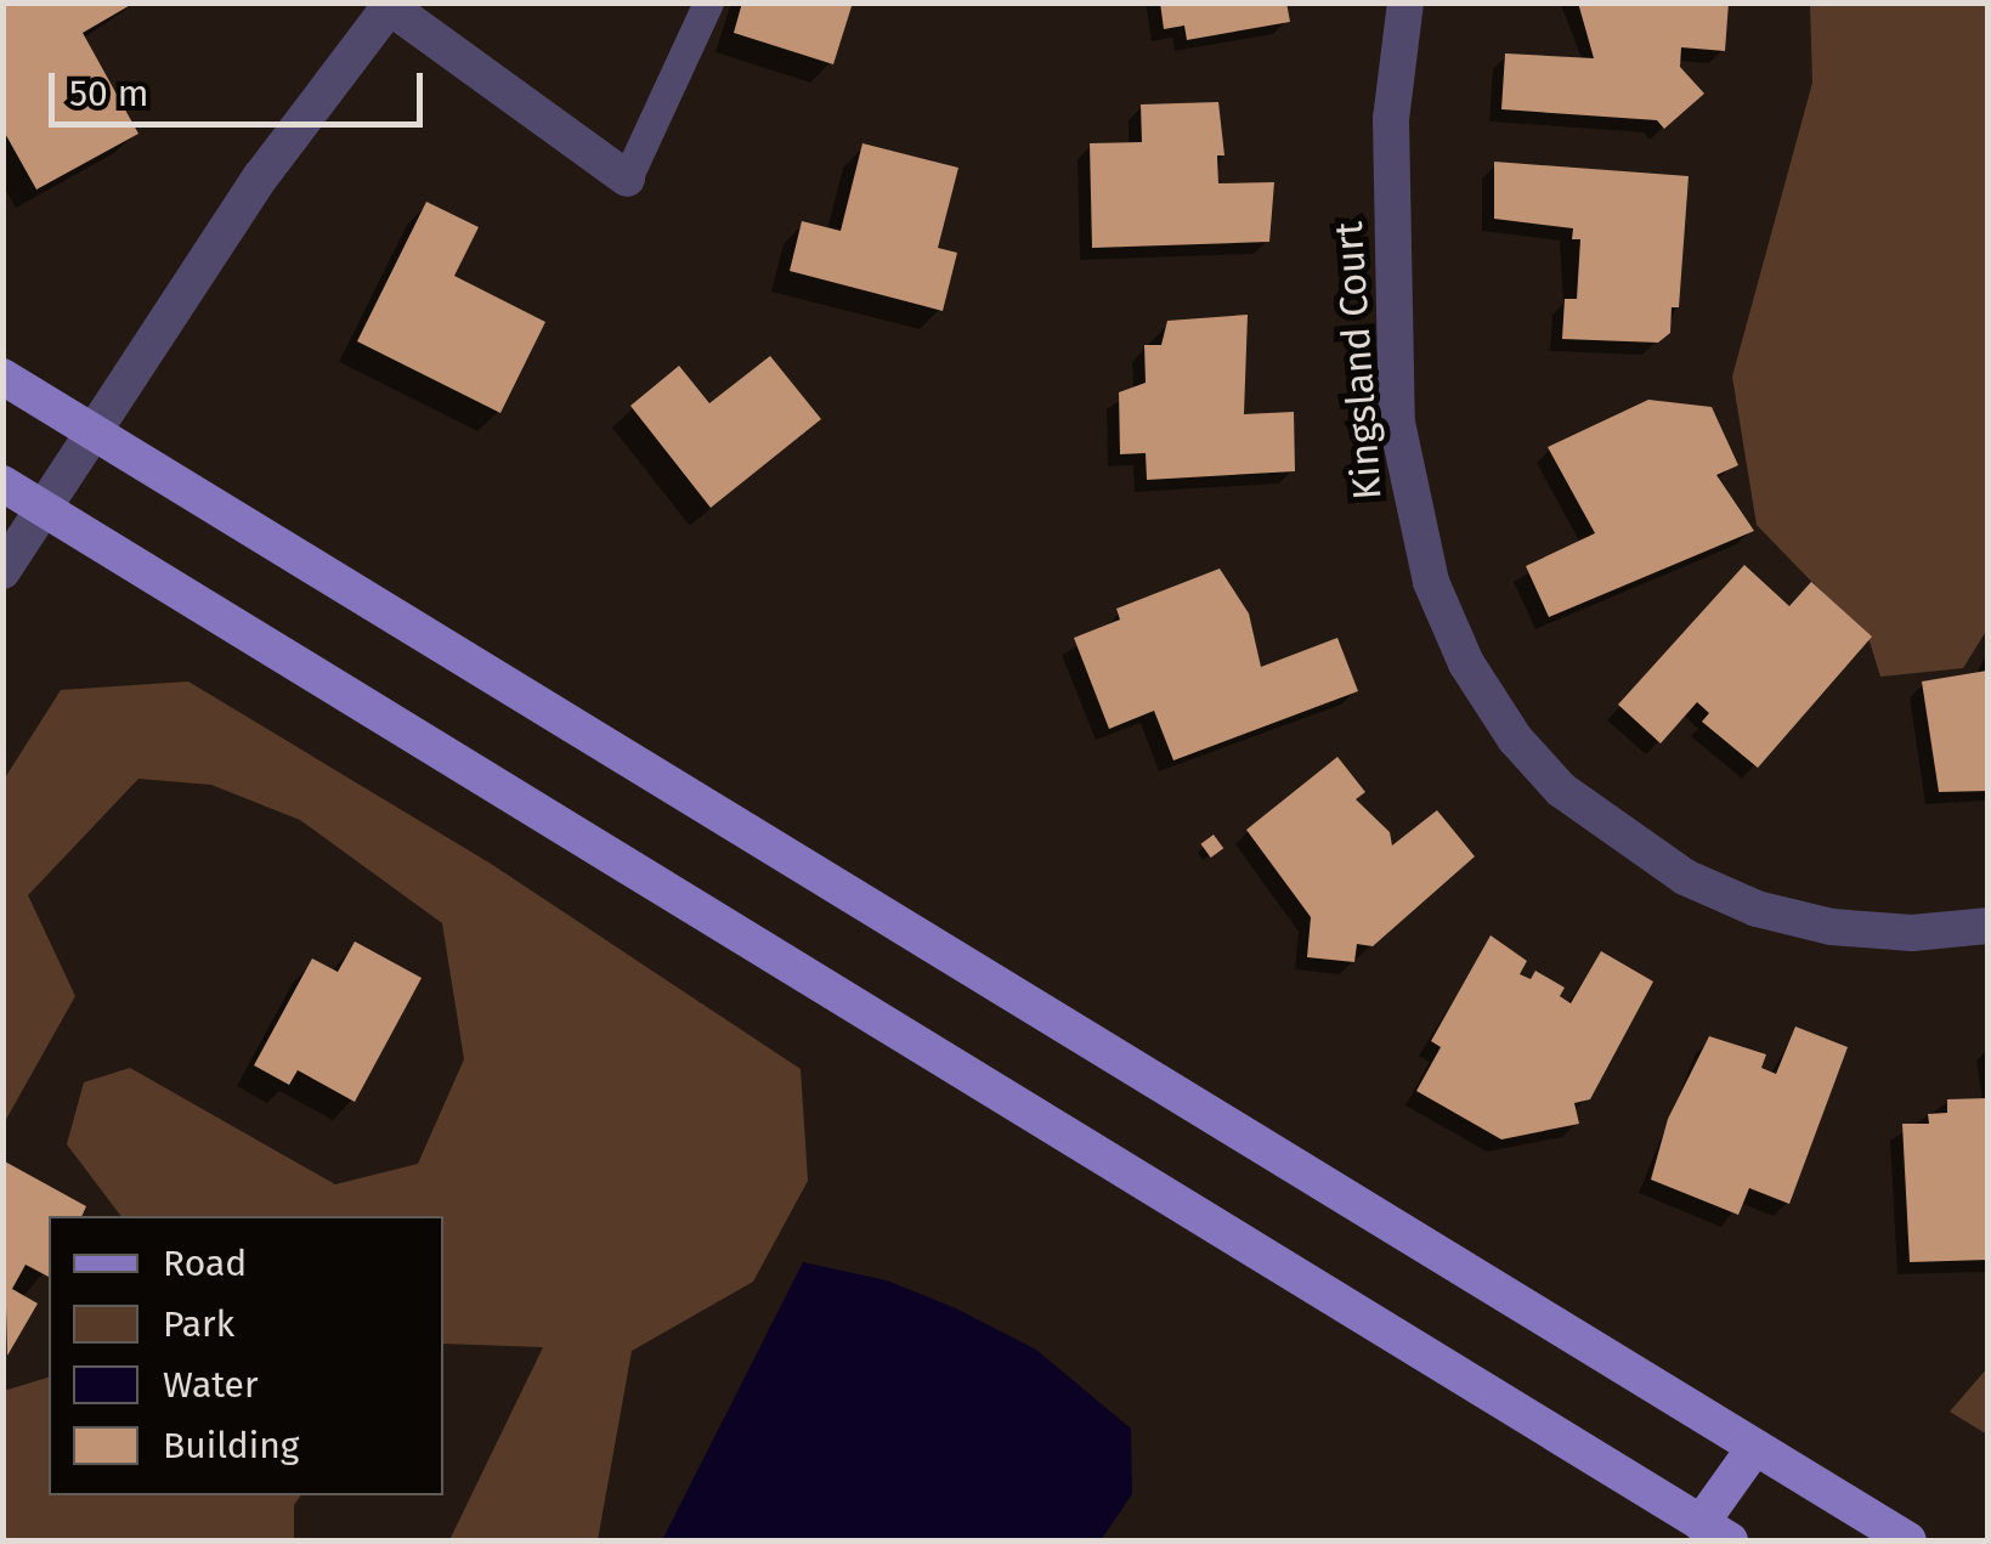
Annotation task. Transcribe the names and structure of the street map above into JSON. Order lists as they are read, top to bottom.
{
  "streets": {
    "street": ["Kingsland Court"]
  },
  "legend": [
    "Road",
    "Park",
    "Water",
    "Building"
  ],
  "scale_bar": "50 m"
}
